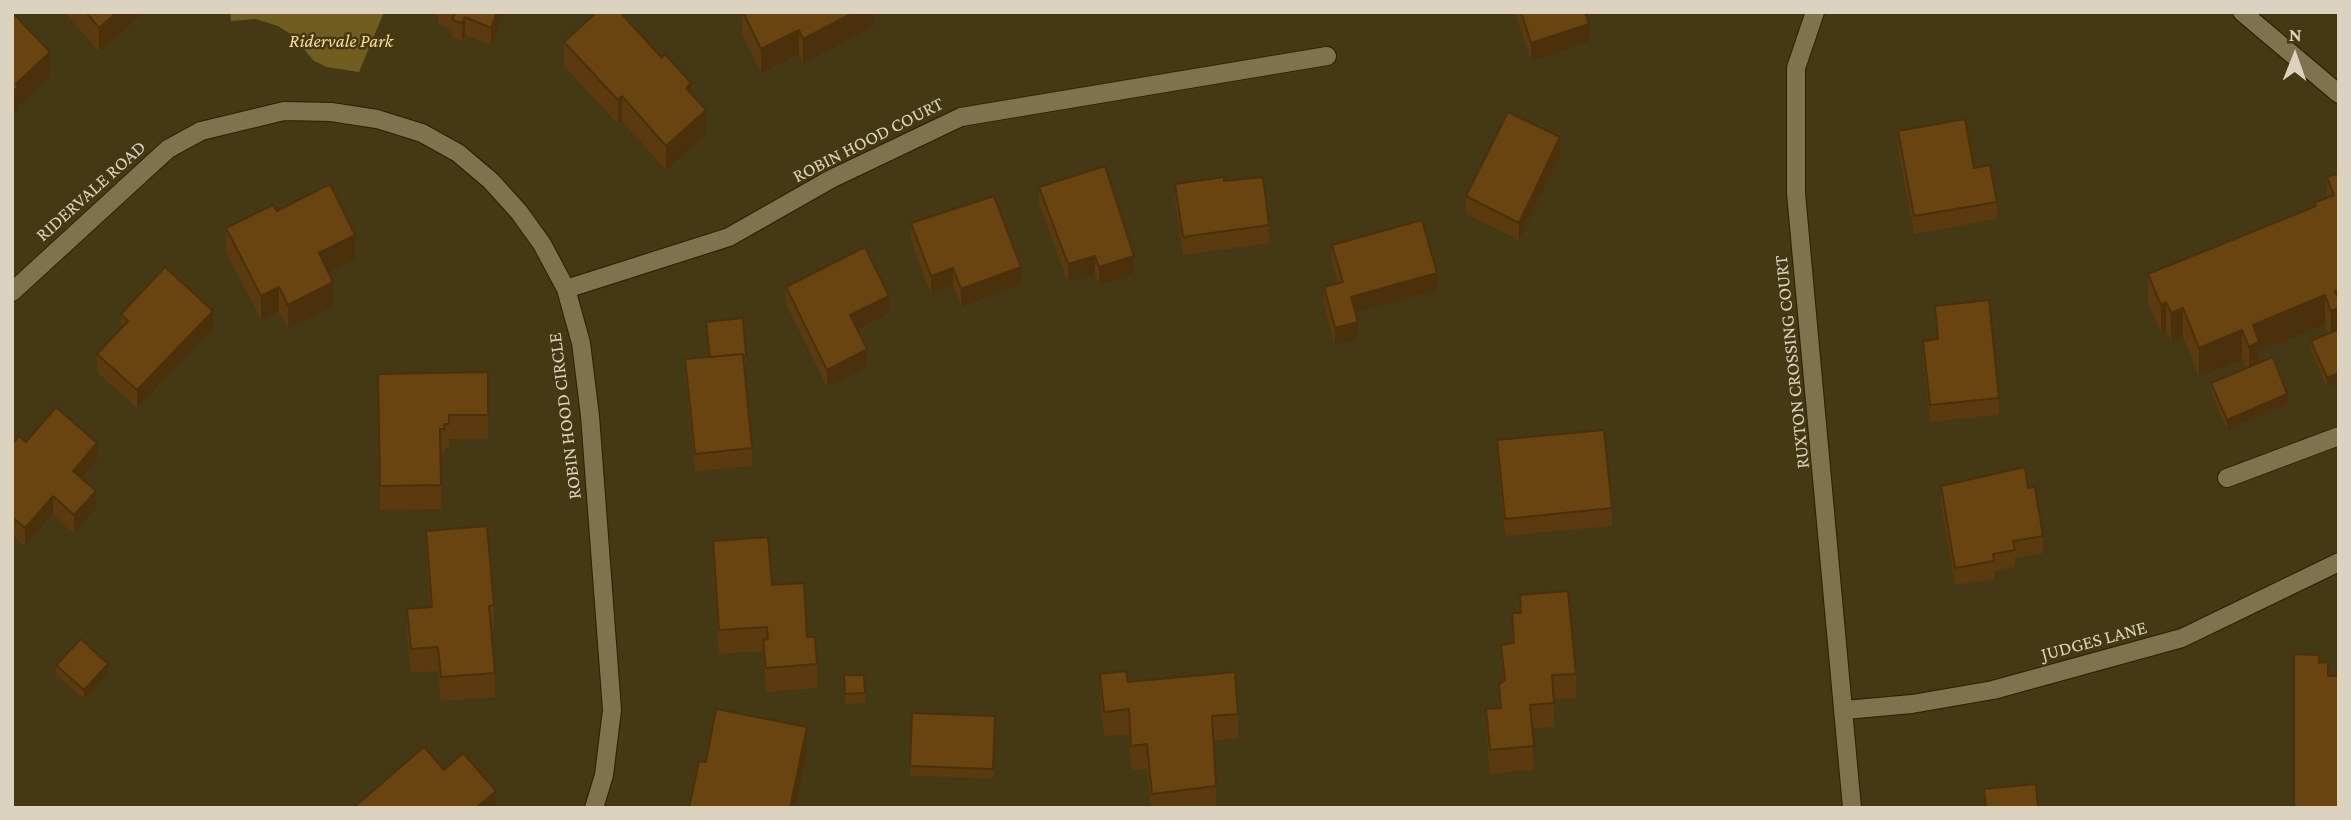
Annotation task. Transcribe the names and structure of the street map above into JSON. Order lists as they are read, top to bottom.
{
  "streets": {
    "street": [
      "ROBIN HOOD COURT",
      "RIDERVALE ROAD",
      "RUXTON CROSSING COURT",
      "ROBIN HOOD CIRCLE",
      "JUDGES LANE"
    ]
  },
  "crossings": [
    ["ROBIN HOOD COURT", "ROBIN HOOD CIRCLE"],
    ["RIDERVALE ROAD", "ROBIN HOOD CIRCLE"],
    ["RUXTON CROSSING COURT", "JUDGES LANE"]
  ],
  "parks": ["Ridervale Park"],
  "north": "top"
}
